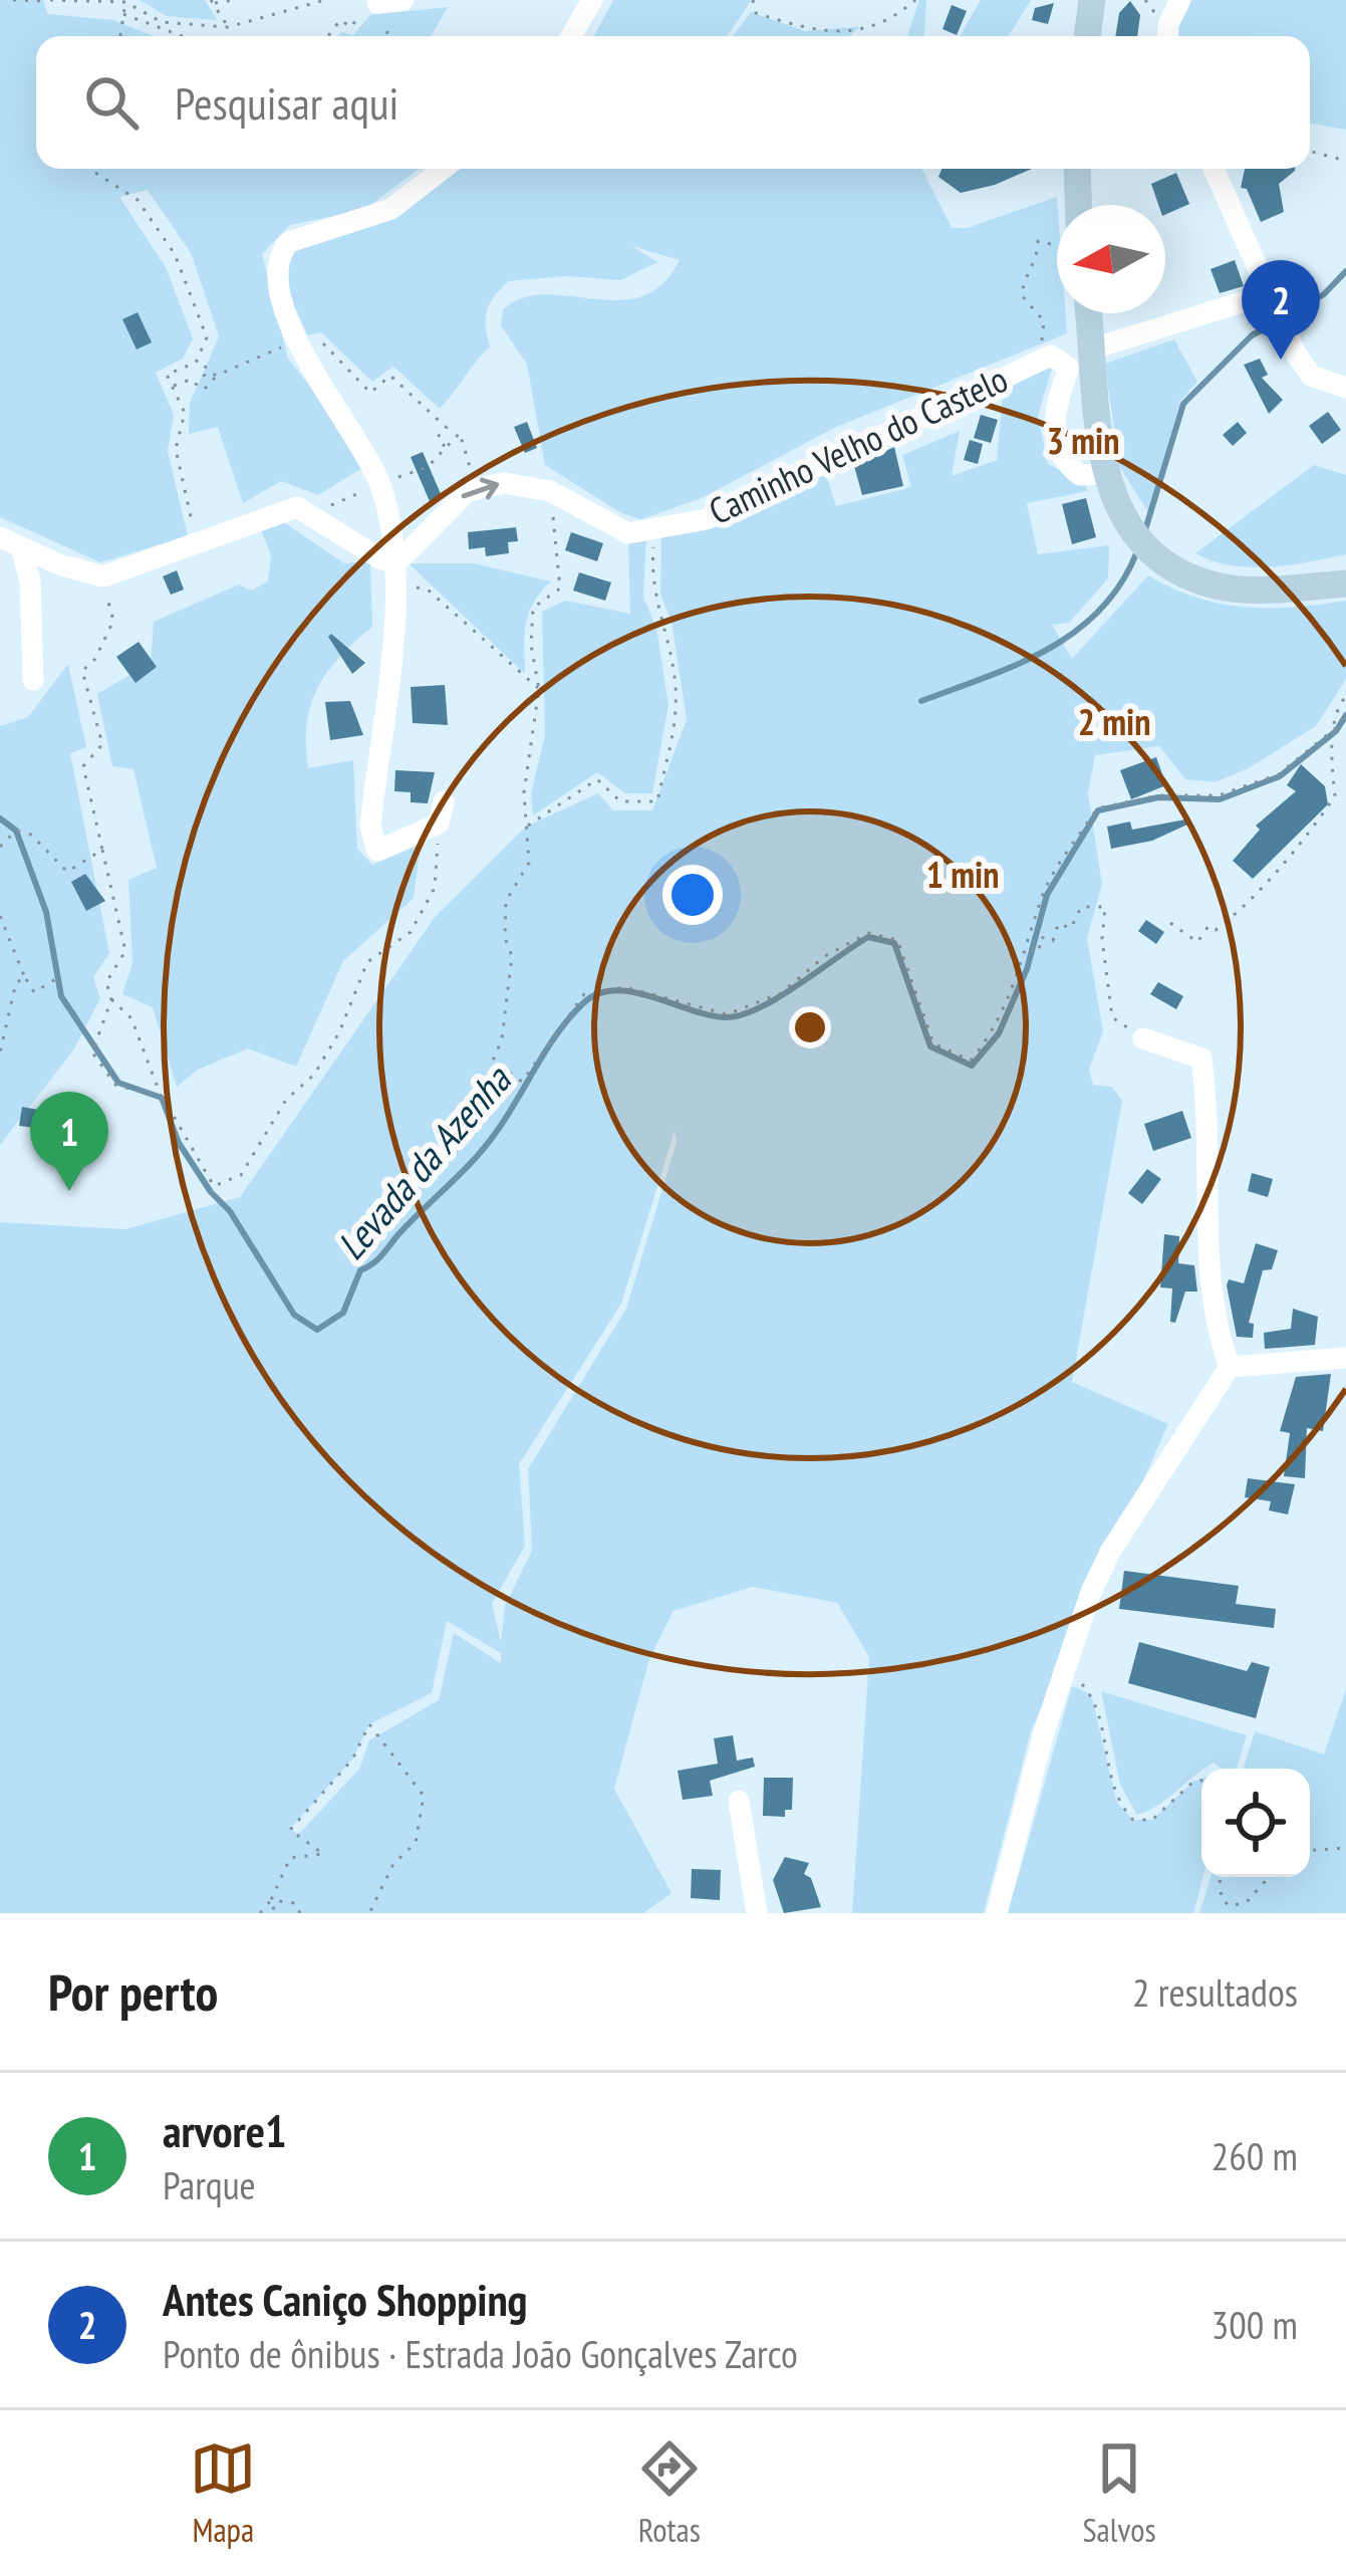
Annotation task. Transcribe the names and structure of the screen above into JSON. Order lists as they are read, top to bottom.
{
  "streets": {
    "street": ["Caminho Velho do Castelo"]
  },
  "water": ["Levada da Azenha"],
  "north": "left",
  "page": {
    "search": "Pesquisar aqui",
    "pins": ["2", "1"],
    "heading": ["Por perto", "2 resultados"],
    "list": [
      {
        "mark": "1",
        "name": "arvore1",
        "note": "Parque",
        "value": "260 m"
      },
      {
        "mark": "2",
        "name": "Antes Caniço Shopping",
        "note": "Ponto de ônibus · Estrada João Gonçalves Zarco",
        "value": "300 m"
      }
    ],
    "nav": ["Mapa", "Rotas", "Salvos"]
  },
  "rings": ["3 min", "2 min", "1 min"]
}
